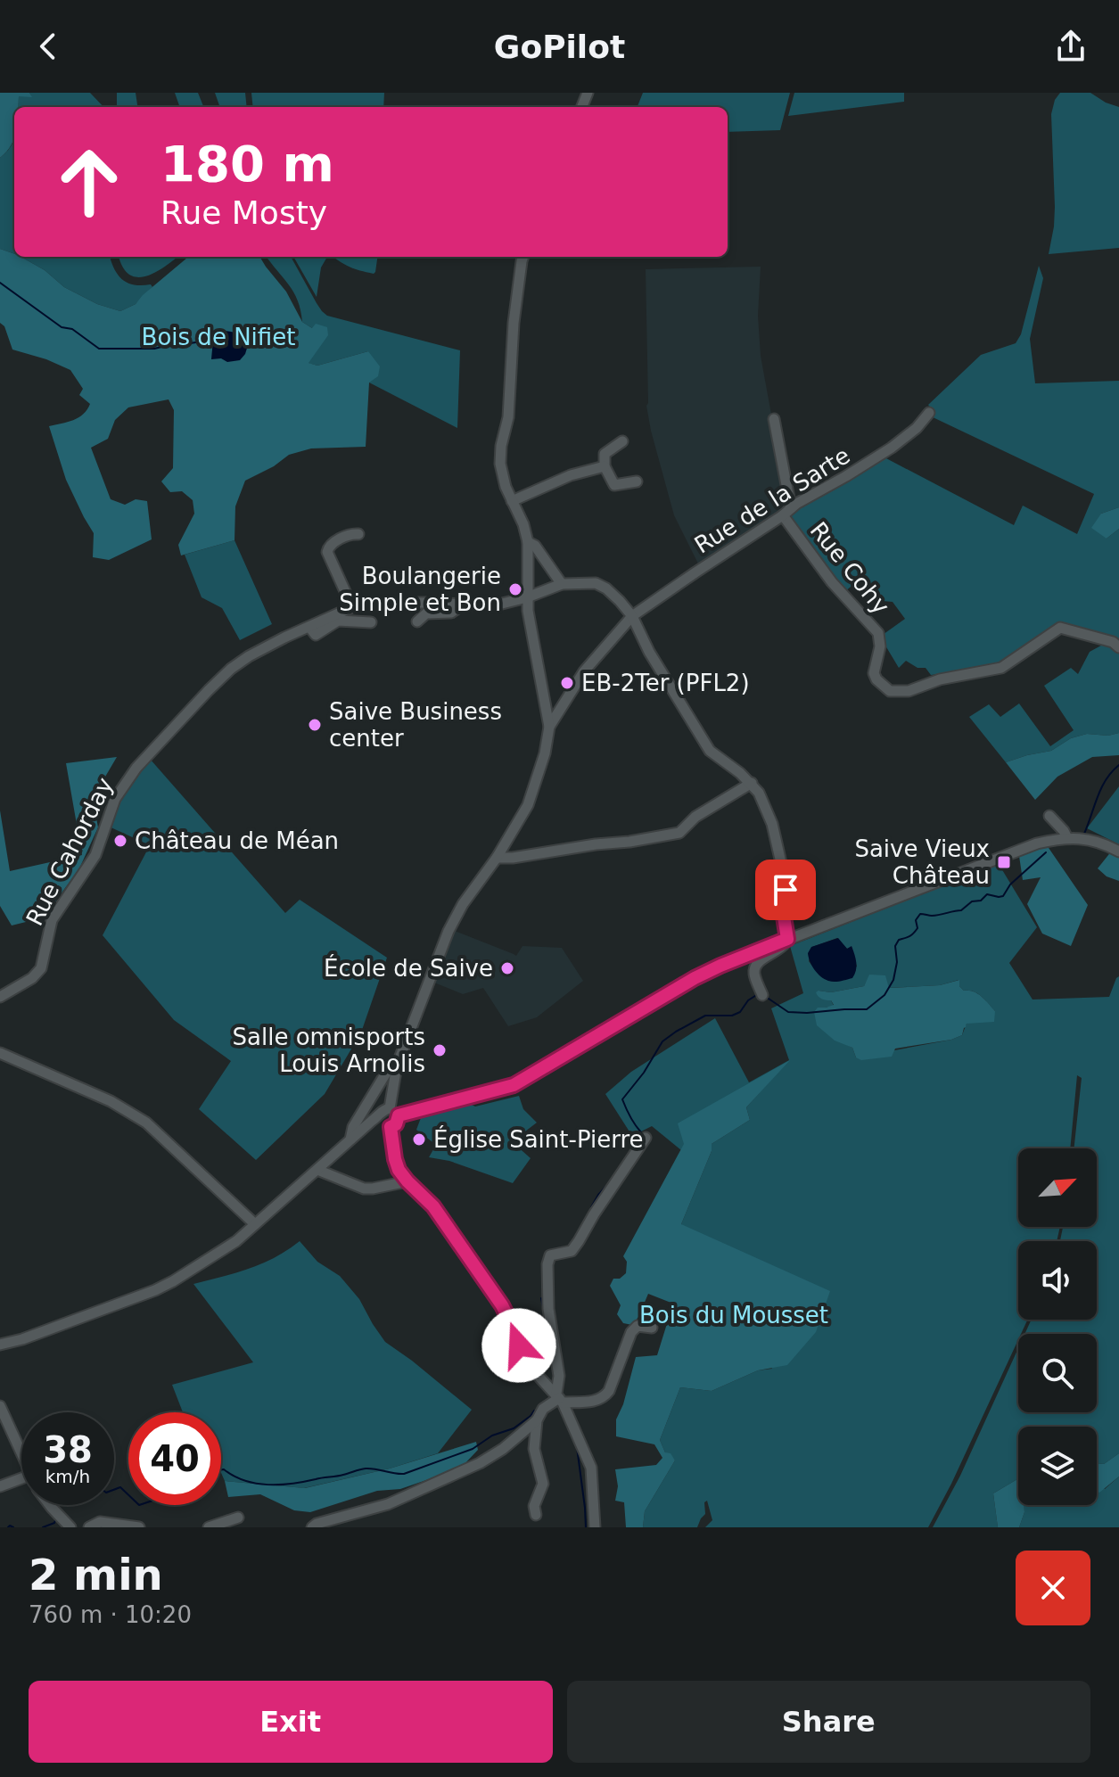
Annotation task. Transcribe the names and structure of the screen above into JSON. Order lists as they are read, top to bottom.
{
  "streets": {
    "street": ["Rue de la Sarte", "Rue Cohy", "Rue Cahorday"]
  },
  "crossings": [
    ["Rue de la Sarte", "Rue Cohy"]
  ],
  "parks": ["Bois de Nifiet", "Bois du Mousset"],
  "places": {
    "other": [
      "Boulangerie Simple et Bon",
      "EB-2Ter (PFL2)",
      "Saive Business center",
      "Château de Méan",
      "École de Saive",
      "Salle omnisports Louis Arnolis",
      "Église Saint-Pierre"
    ],
    "transit": ["Saive Vieux Château"]
  },
  "north": "top right",
  "page": {
    "header": "GoPilot",
    "turn": ["180 m", "Rue Mosty"],
    "speed": "38 km/h",
    "limit": "40",
    "heading": ["2 min", "760 m · 10:20"],
    "buttons": ["Exit", "Share"]
  }
}
